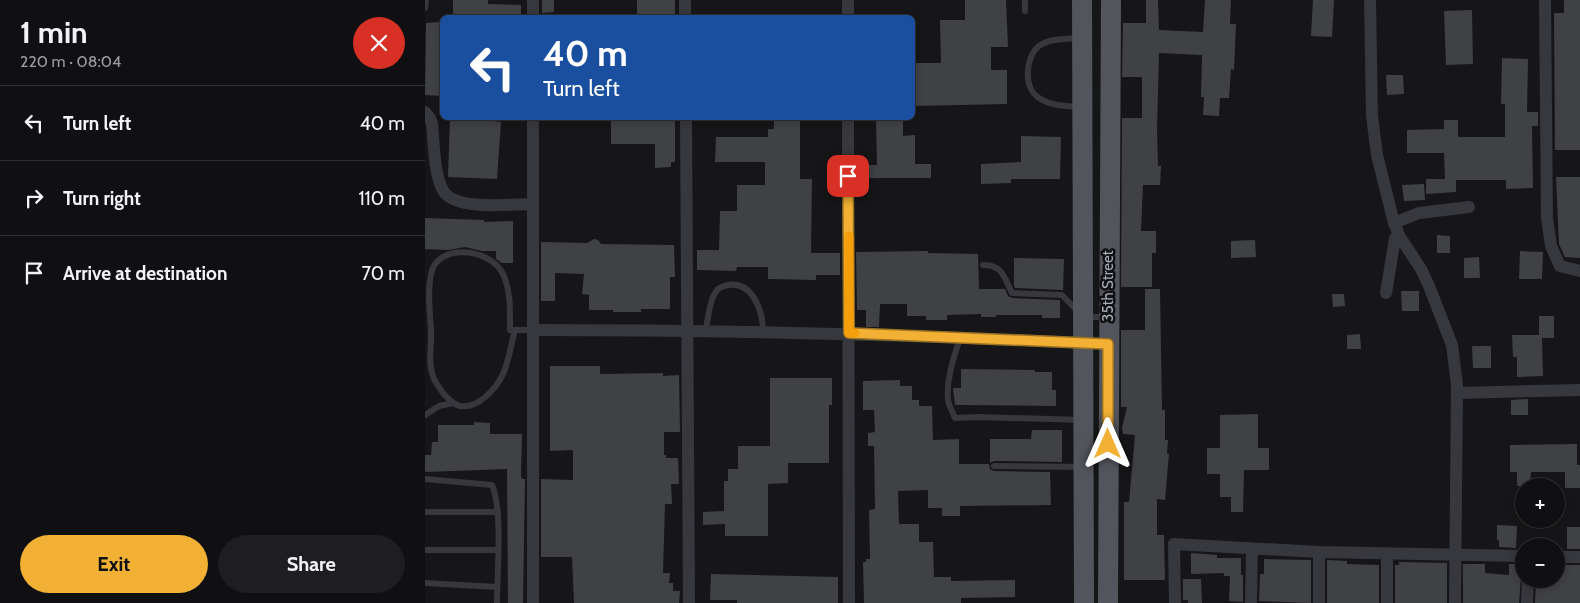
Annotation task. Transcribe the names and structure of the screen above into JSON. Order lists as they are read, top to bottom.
{
  "streets": {
    "main road": ["35th Street"]
  },
  "page": {
    "heading": ["1 min", "220 m · 08:04"],
    "turn": ["40 m", "Turn left"],
    "list": [
      {
        "name": "Turn left",
        "value": "40 m"
      },
      {
        "name": "Turn right",
        "value": "110 m"
      },
      {
        "name": "Arrive at destination",
        "value": "70 m"
      }
    ],
    "map_buttons": ["+", "−"],
    "buttons": ["Exit", "Share"]
  }
}
